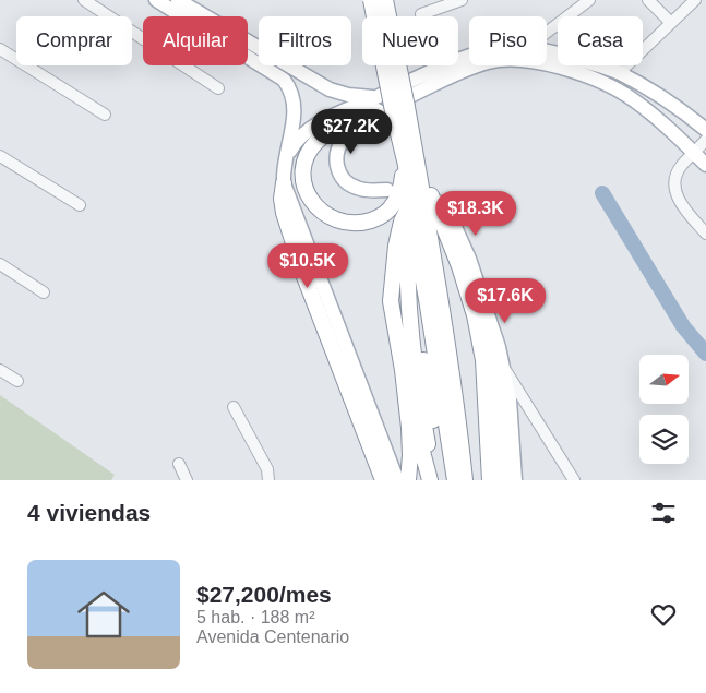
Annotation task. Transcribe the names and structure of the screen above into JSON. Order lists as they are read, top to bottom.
{
  "north": "right",
  "page": {
    "chip": [
      "Comprar",
      "Alquilar",
      "Filtros",
      "Nuevo",
      "Piso",
      "Casa"
    ],
    "price": [
      "$27.2K",
      "$18.3K",
      "$10.5K",
      "$17.6K"
    ],
    "heading": "4 viviendas",
    "list": [
      {
        "name": "$27,200/mes",
        "note": "5 hab. · 188 m² · Avenida Centenario"
      }
    ]
  }
}
